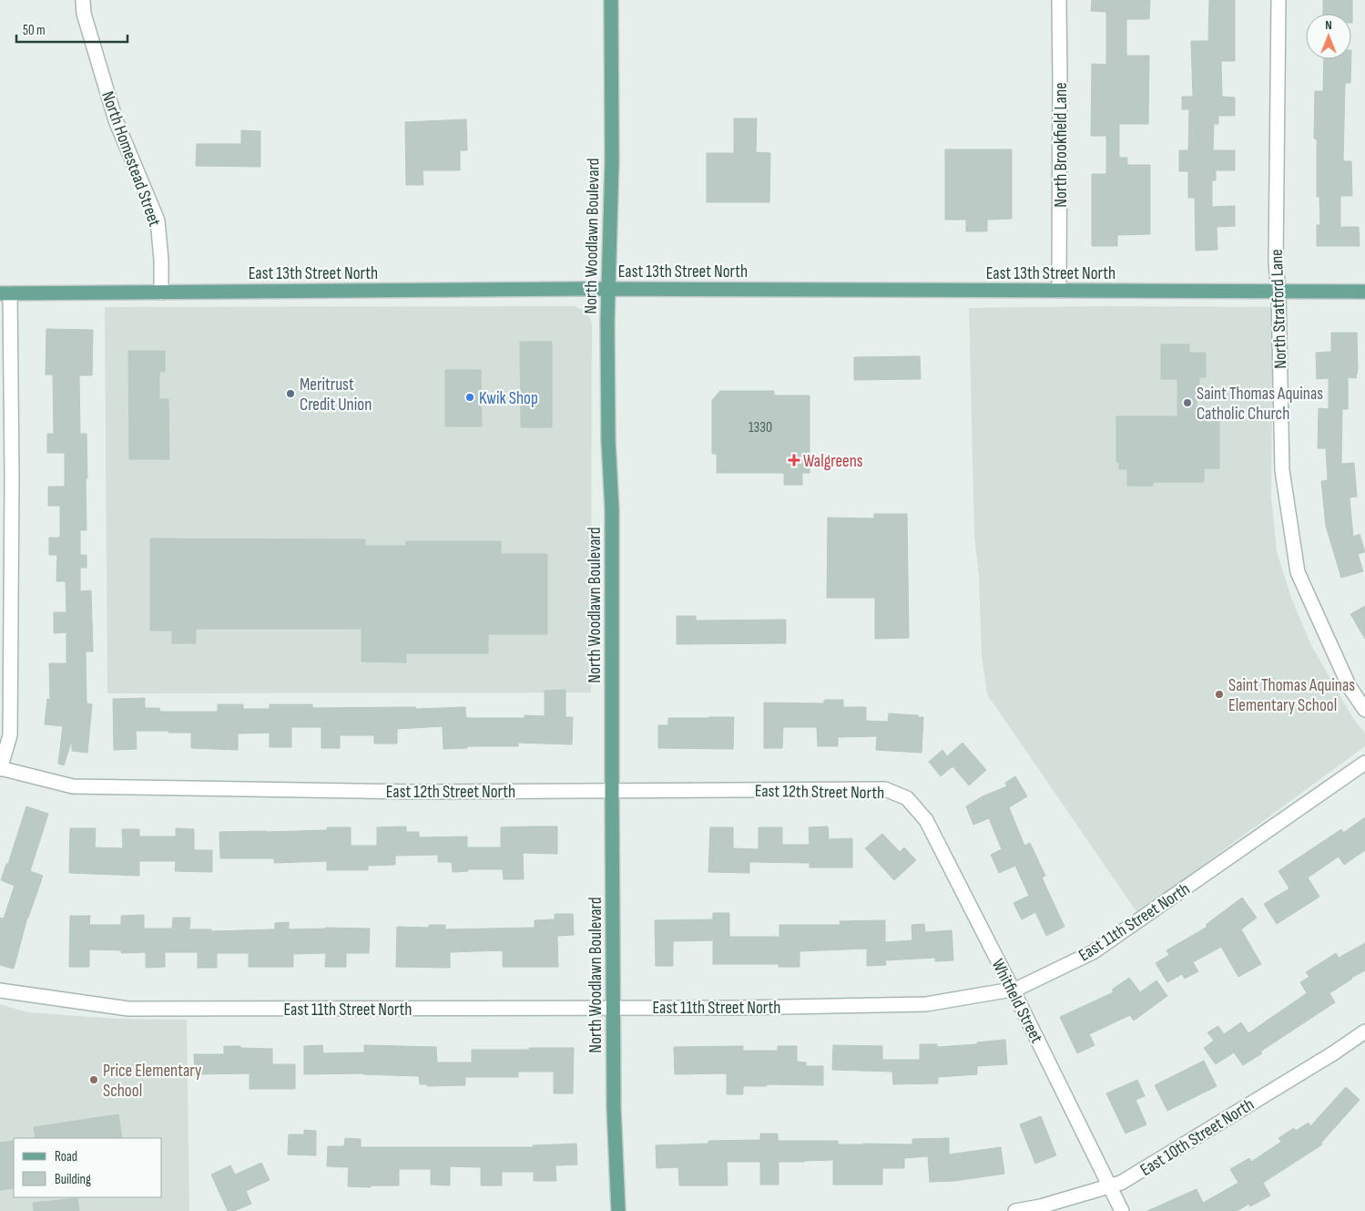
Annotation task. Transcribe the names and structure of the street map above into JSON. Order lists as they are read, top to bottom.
{
  "streets": {
    "main road": ["North Woodlawn Boulevard", "East 13th Street North"],
    "street": [
      "North Brookfield Lane",
      "North Homestead Street",
      "North Stratford Lane",
      "East 12th Street North",
      "East 11th Street North",
      "Whitfield Street",
      "East 10th Street North"
    ]
  },
  "crossings": [
    ["North Brookfield Lane", "East 13th Street North"],
    ["North Homestead Street", "East 13th Street North"],
    ["North Woodlawn Boulevard", "East 13th Street North"],
    ["North Woodlawn Boulevard", "East 12th Street North"],
    ["North Woodlawn Boulevard", "East 11th Street North"],
    ["East 13th Street North", "North Stratford Lane"],
    ["East 12th Street North", "Whitfield Street"],
    ["East 11th Street North", "Whitfield Street"],
    ["Whitfield Street", "East 10th Street North"]
  ],
  "places": {
    "other": [
      "Meritrust Credit Union",
      "Kwik Shop",
      "Saint Thomas Aquinas Catholic Church",
      "Saint Thomas Aquinas Elementary School",
      "Price Elementary School"
    ],
    "health": ["Walgreens"]
  },
  "house_numbers": ["1330"],
  "legend": ["Road", "Building"],
  "scale_bar": "50 m",
  "north": "top"
}
